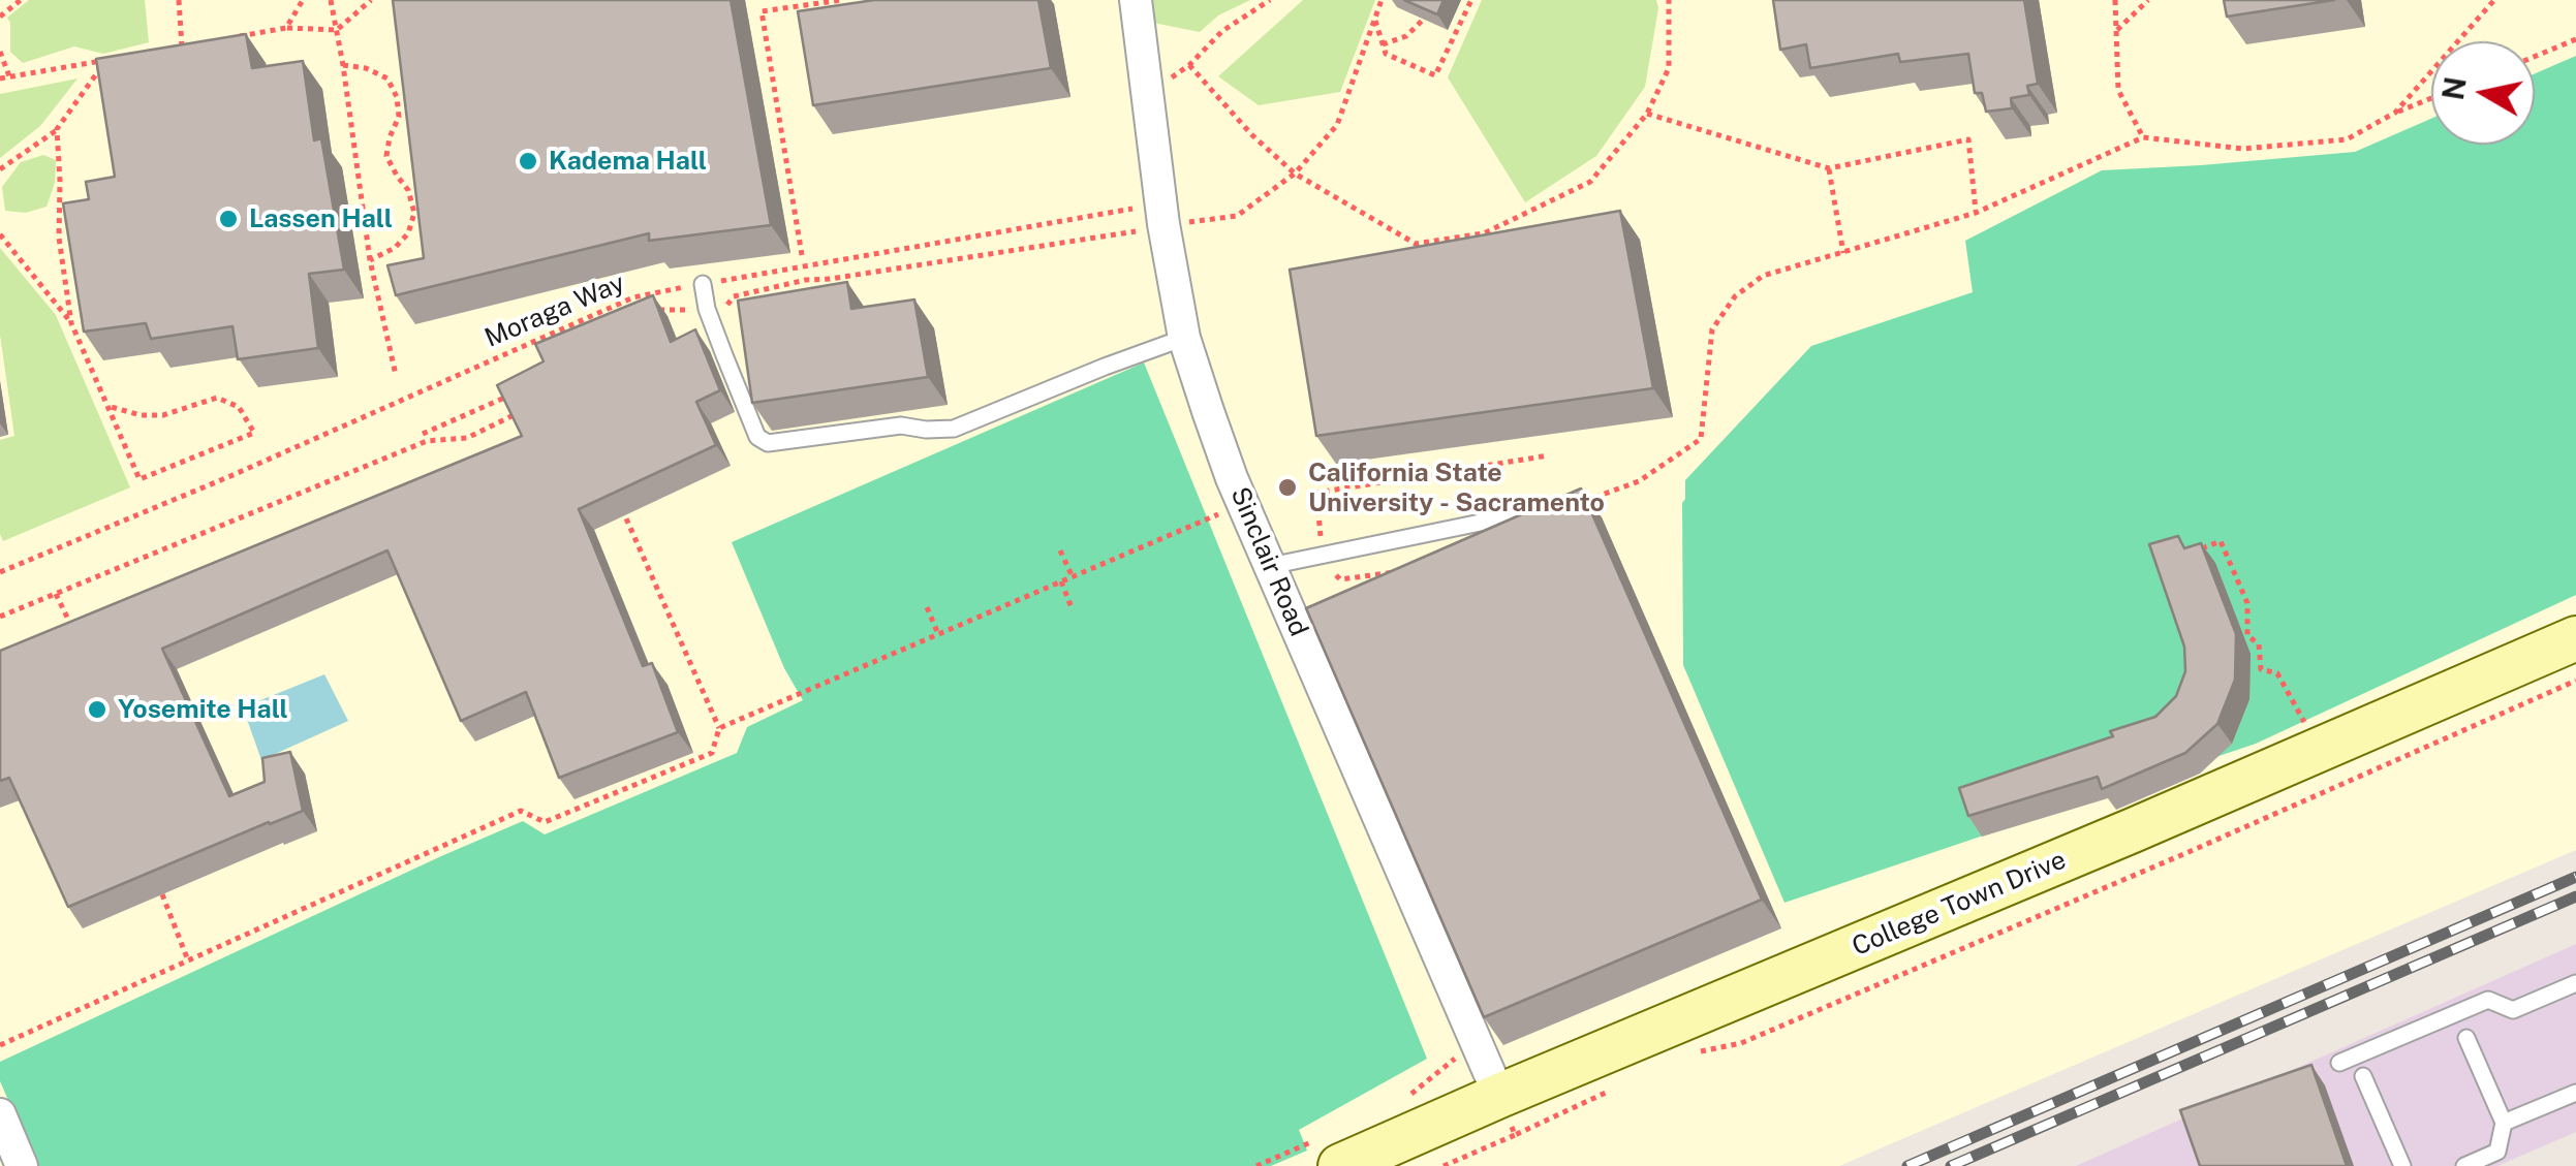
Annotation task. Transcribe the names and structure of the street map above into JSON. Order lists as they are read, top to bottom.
{
  "streets": {
    "street": ["Sinclair Road", "College Town Drive"],
    "path": ["Moraga Way"]
  },
  "crossings": [
    ["Moraga Way", "Sinclair Road"],
    ["Sinclair Road", "College Town Drive"]
  ],
  "places": [
    "Kadema Hall",
    "Lassen Hall",
    "California State University - Sacramento",
    "Yosemite Hall"
  ],
  "north": "left"
}
